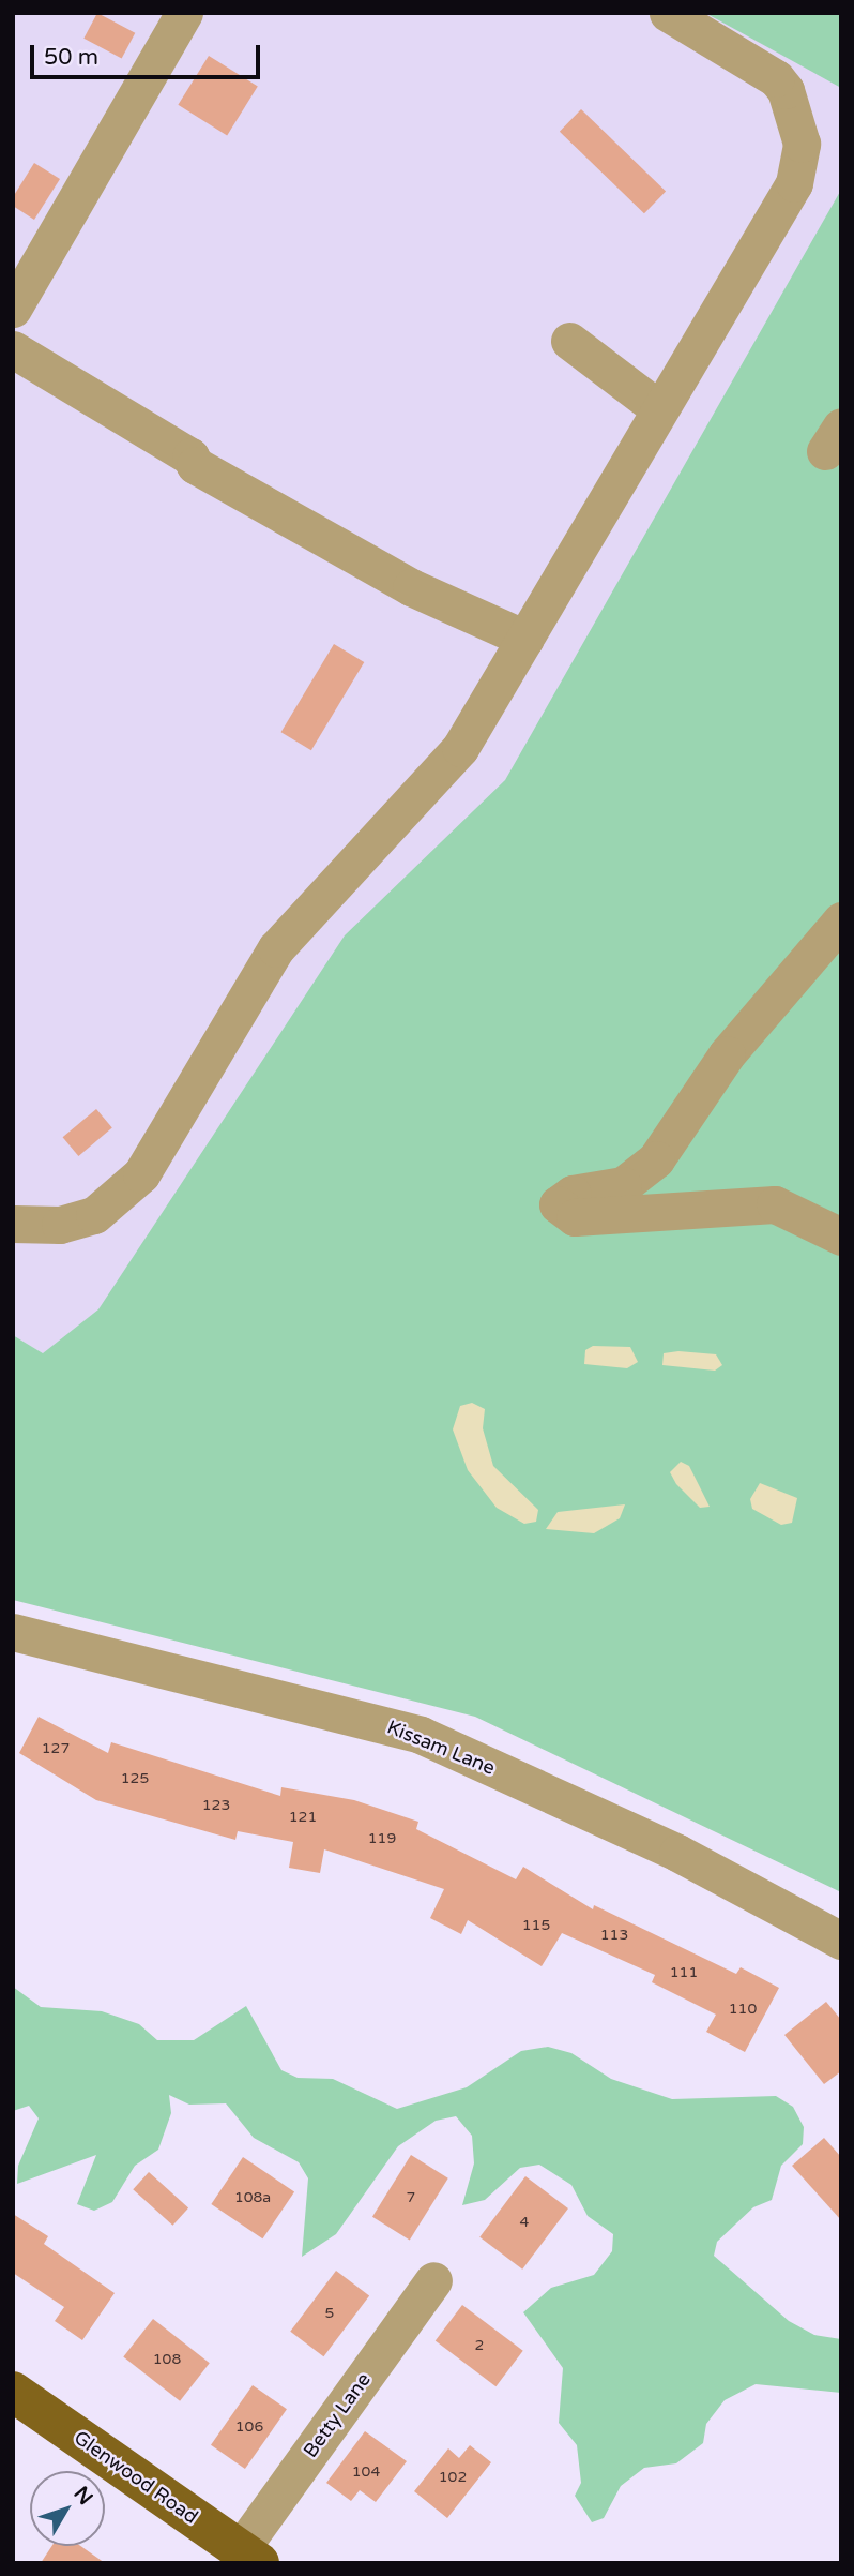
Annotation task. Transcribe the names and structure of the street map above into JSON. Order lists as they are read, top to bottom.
{
  "streets": {
    "main road": ["Glenwood Road"],
    "street": ["Kissam Lane", "Betty Lane"]
  },
  "crossings": [
    ["Betty Lane", "Glenwood Road"]
  ],
  "house_numbers": [
    "127",
    "125",
    "123",
    "121",
    "119",
    "115",
    "113",
    "111",
    "110",
    "108a",
    "7",
    "4",
    "5",
    "2",
    "108",
    "106",
    "104",
    "102"
  ],
  "scale_bar": "50 m",
  "north": "top right"
}
